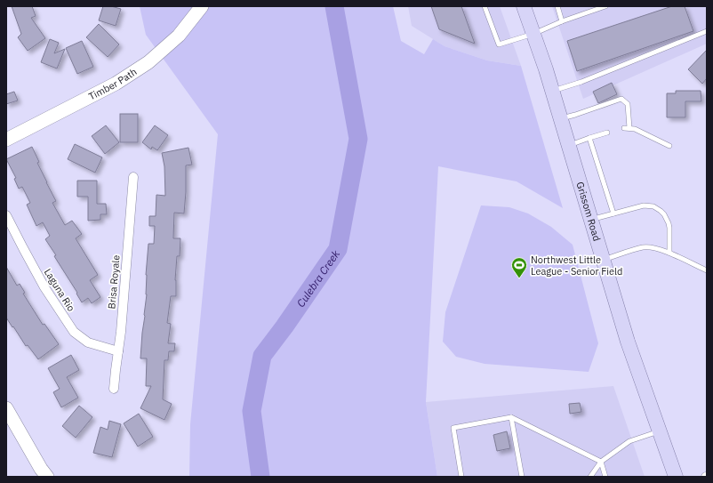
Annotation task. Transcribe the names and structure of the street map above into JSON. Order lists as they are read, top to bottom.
{
  "streets": {
    "main road": ["Grissom Road"],
    "street": ["Timber Path", "Brisa Royale", "Laguna Rio"]
  },
  "crossings": [
    ["Brisa Royale", "Laguna Rio"]
  ],
  "water": ["Culebra Creek"],
  "places": {
    "sports": ["Northwest Little League - Senior Field"]
  }
}
